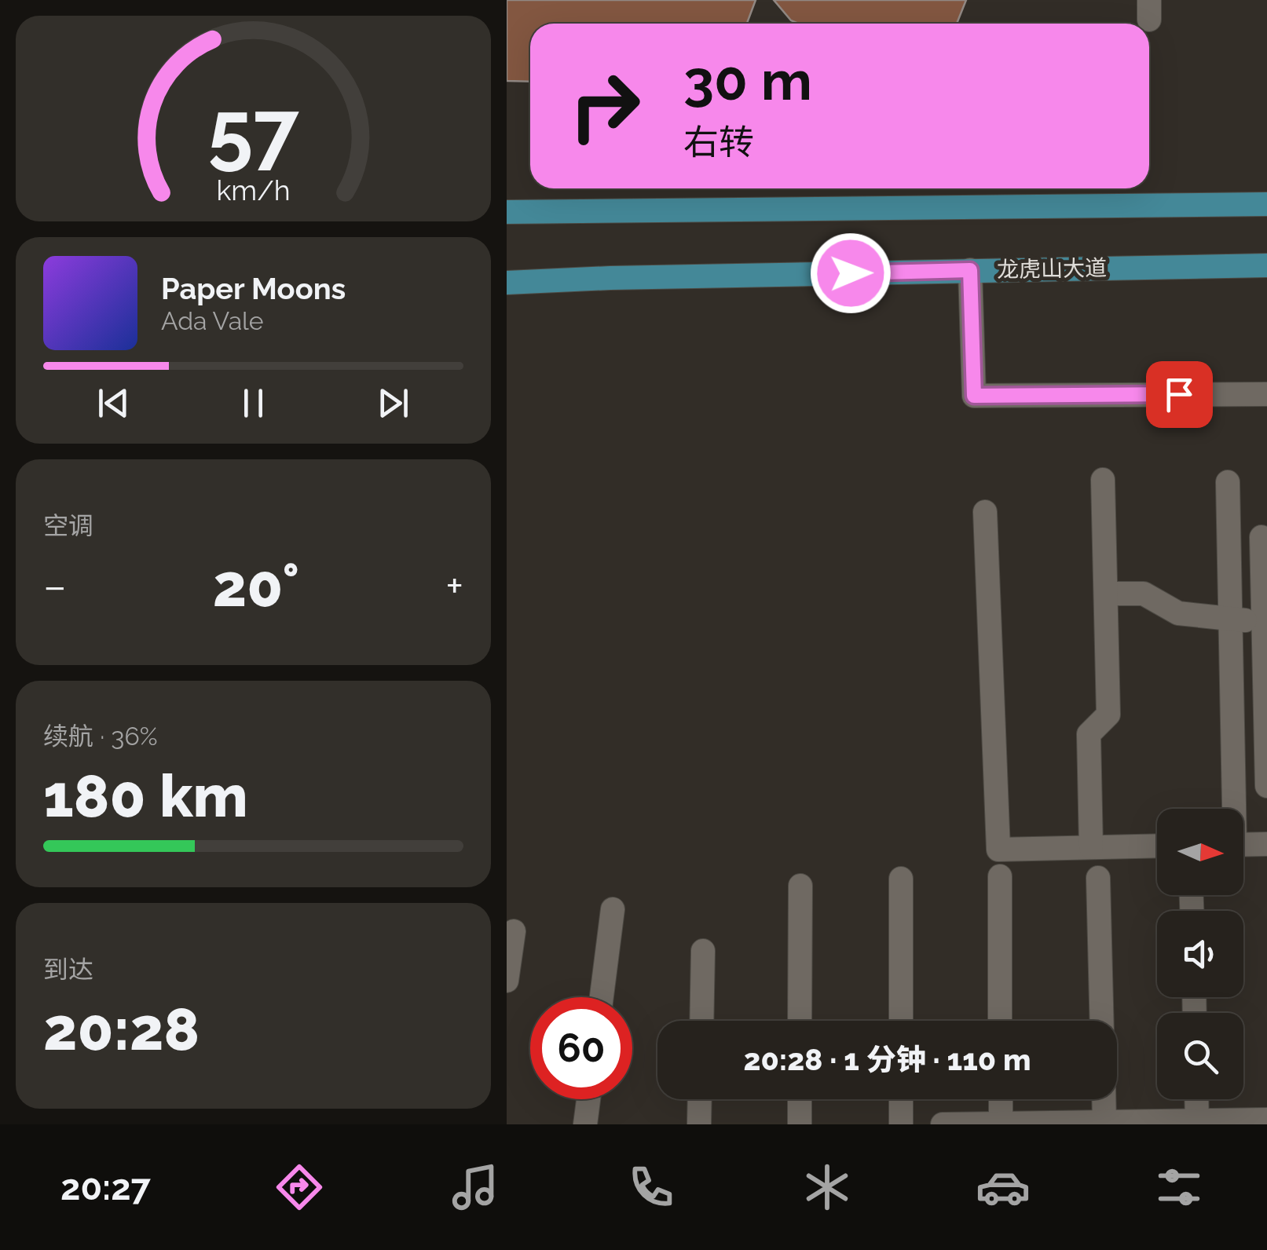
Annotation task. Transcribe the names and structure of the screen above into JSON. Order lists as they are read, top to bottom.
{
  "streets": {
    "main road": ["龙虎山大道"]
  },
  "north": "right",
  "page": {
    "turn": ["30 m", "右转"],
    "song": ["Paper Moons", "Ada Vale"],
    "tile": [
      "空调",
      ["续航 · 36%", "180 km"],
      ["到达", "20:28"]
    ],
    "heat": ["−", "20°", "+"],
    "limit": "60",
    "trip": "20:28 · 1 分钟 · 110 m",
    "tabs": "20:27",
    "gauge": ["57", "km/h"]
  }
}
